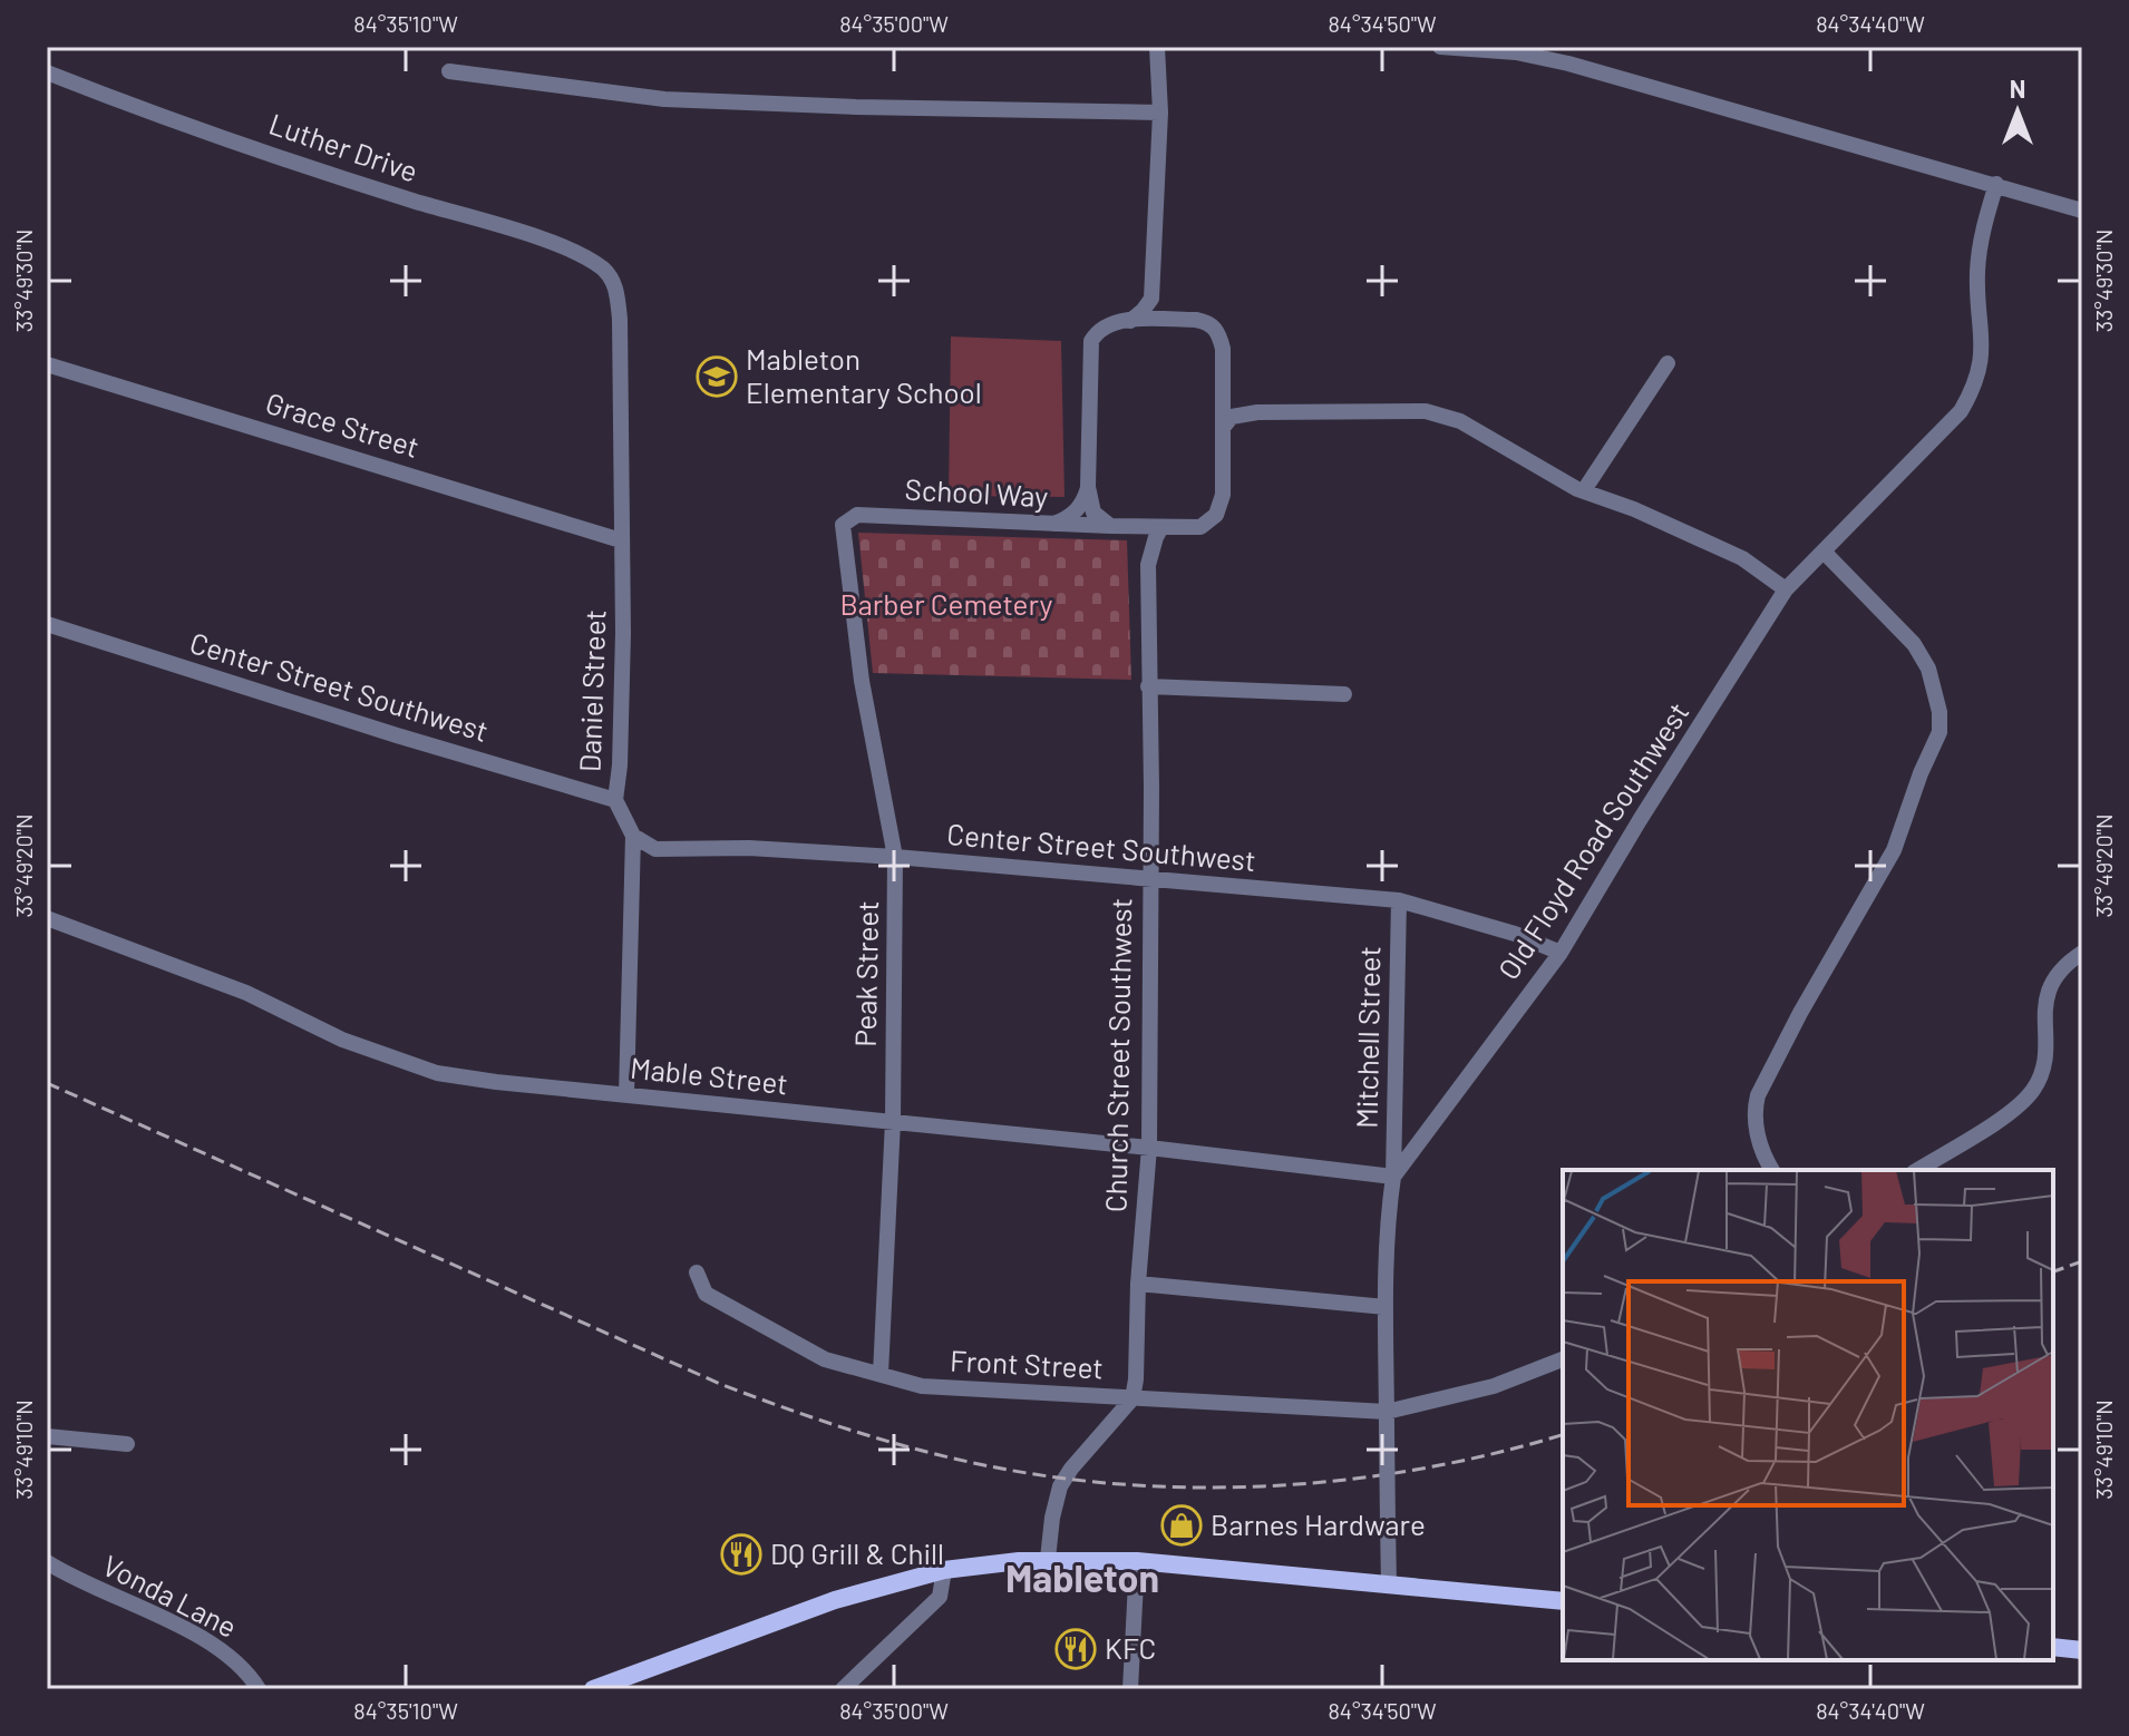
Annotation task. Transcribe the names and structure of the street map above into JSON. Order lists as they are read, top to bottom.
{
  "streets": {
    "street": [
      "Luther Drive",
      "Grace Street",
      "School Way",
      "Center Street Southwest",
      "Daniel Street",
      "Old Floyd Road Southwest",
      "Peak Street",
      "Mitchell Street",
      "Church Street Southwest",
      "Mable Street",
      "Front Street",
      "Vonda Lane"
    ]
  },
  "crossings": [
    ["Luther Drive", "Daniel Street"],
    ["Grace Street", "Daniel Street"],
    ["School Way", "Peak Street"],
    ["Center Street Southwest", "Daniel Street"],
    ["Center Street Southwest", "Old Floyd Road Southwest"],
    ["Center Street Southwest", "Peak Street"],
    ["Center Street Southwest", "Mitchell Street"],
    ["Center Street Southwest", "Church Street Southwest"],
    ["Daniel Street", "Mable Street"],
    ["Old Floyd Road Southwest", "Mitchell Street"],
    ["Old Floyd Road Southwest", "Mable Street"],
    ["Peak Street", "Mable Street"],
    ["Peak Street", "Front Street"],
    ["Mitchell Street", "Mable Street"],
    ["Church Street Southwest", "Mable Street"],
    ["Church Street Southwest", "Front Street"]
  ],
  "districts": ["Mableton"],
  "parks": ["Barber Cemetery"],
  "places": {
    "school or university": ["Mableton Elementary School"],
    "shop": ["Barnes Hardware"],
    "restaurant": ["DQ Grill & Chill", "KFC"]
  },
  "north": "top",
  "coordinates": [
    "84°35'10\"W",
    "84°35'00\"W",
    "84°34'50\"W",
    "84°34'40\"W",
    "33°49'30\"N",
    "33°49'20\"N",
    "33°49'10\"N"
  ]
}
